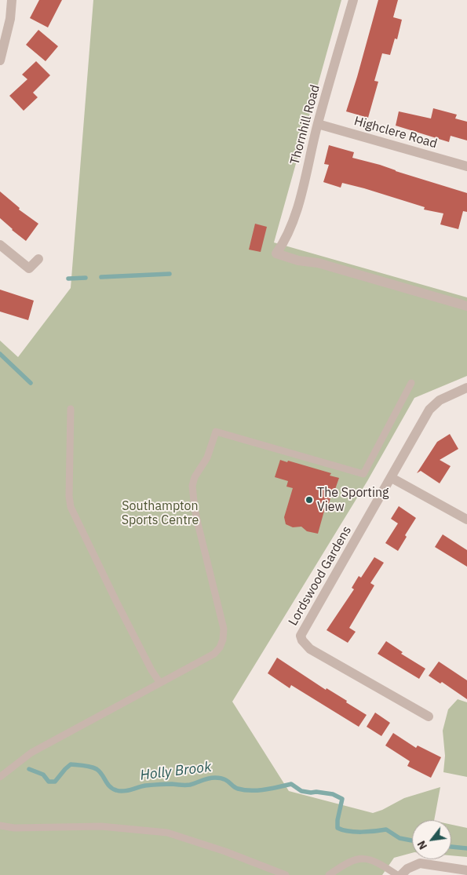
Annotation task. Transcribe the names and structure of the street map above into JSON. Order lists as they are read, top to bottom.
{
  "streets": {
    "street": ["Thornhill Road", "Highclere Road", "Lordswood Gardens"]
  },
  "crossings": [
    ["Thornhill Road", "Highclere Road"]
  ],
  "water": ["Holly Brook"],
  "parks": ["Southampton Sports Centre"],
  "places": ["The Sporting View"],
  "north": "bottom left"
}
